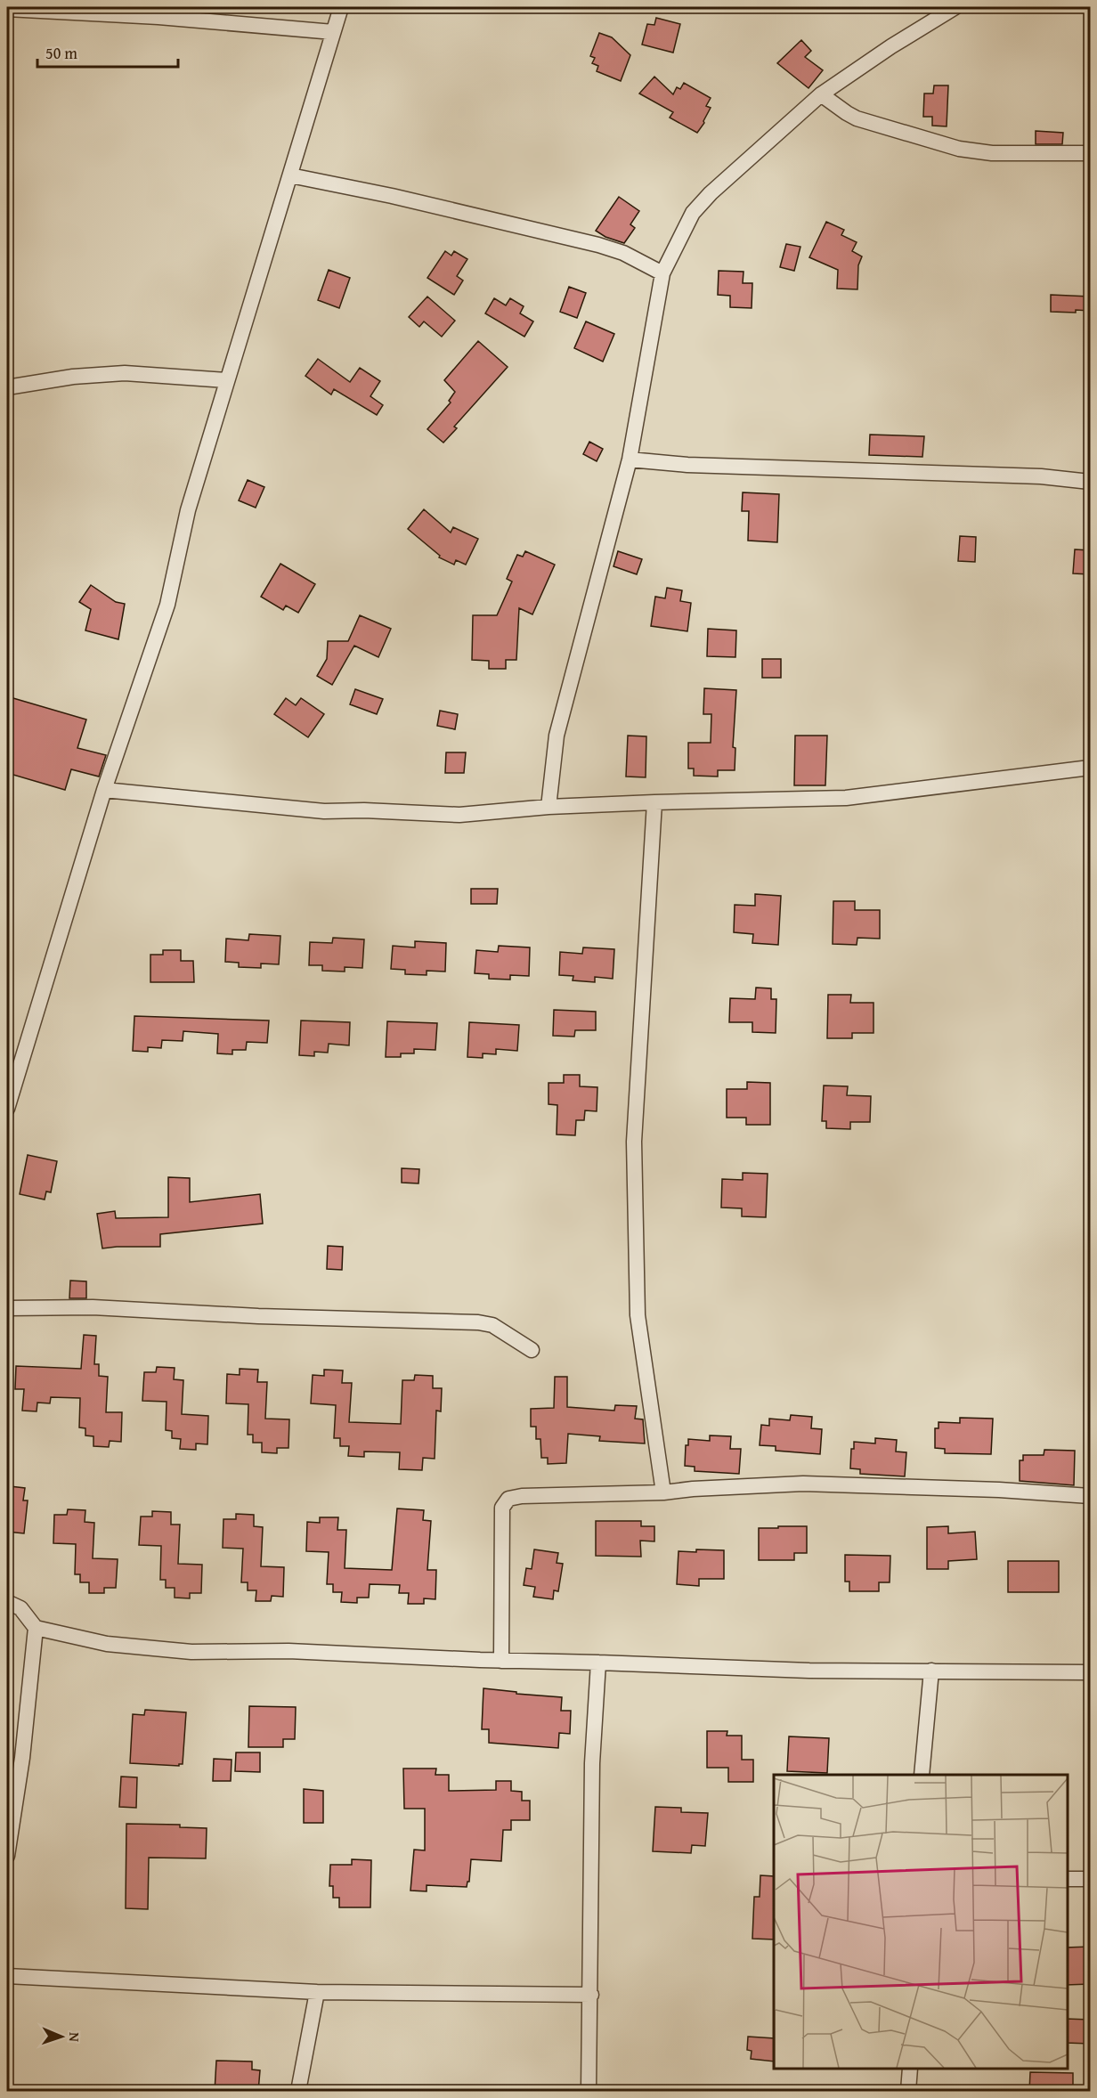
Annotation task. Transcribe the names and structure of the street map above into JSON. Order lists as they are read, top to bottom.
{
  "scale_bar": "50 m",
  "north": "right"
}
